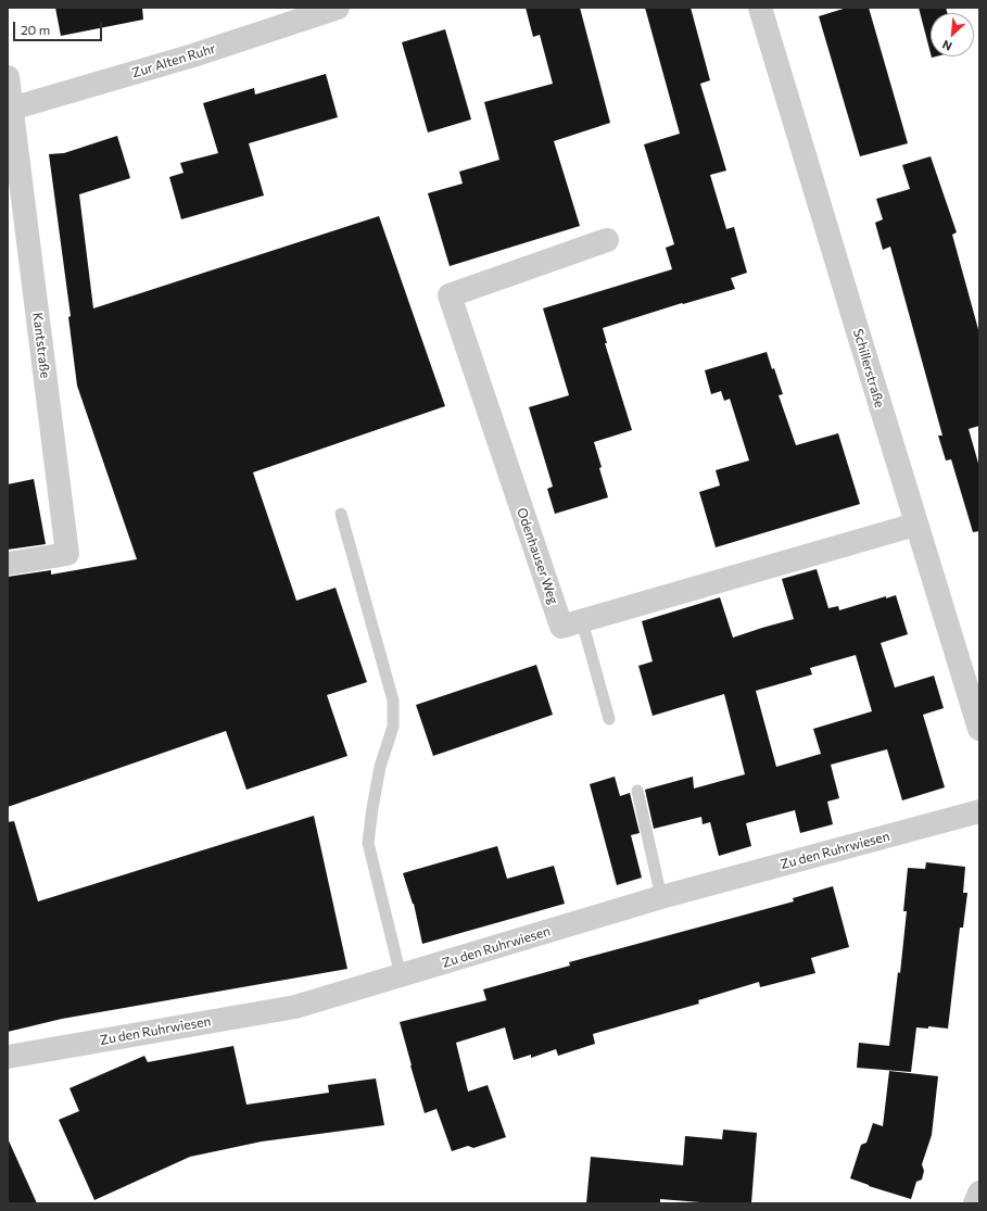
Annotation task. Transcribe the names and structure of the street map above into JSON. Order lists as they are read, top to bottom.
{
  "streets": {
    "street": [
      "Zur Alten Ruhr",
      "Kantstraße",
      "Schillerstraße",
      "Odenhauser Weg",
      "Zu den Ruhrwiesen"
    ]
  },
  "crossings": [
    ["Zur Alten Ruhr", "Kantstraße"],
    ["Schillerstraße", "Odenhauser Weg"]
  ],
  "scale_bar": "20 m",
  "north": "bottom left"
}
